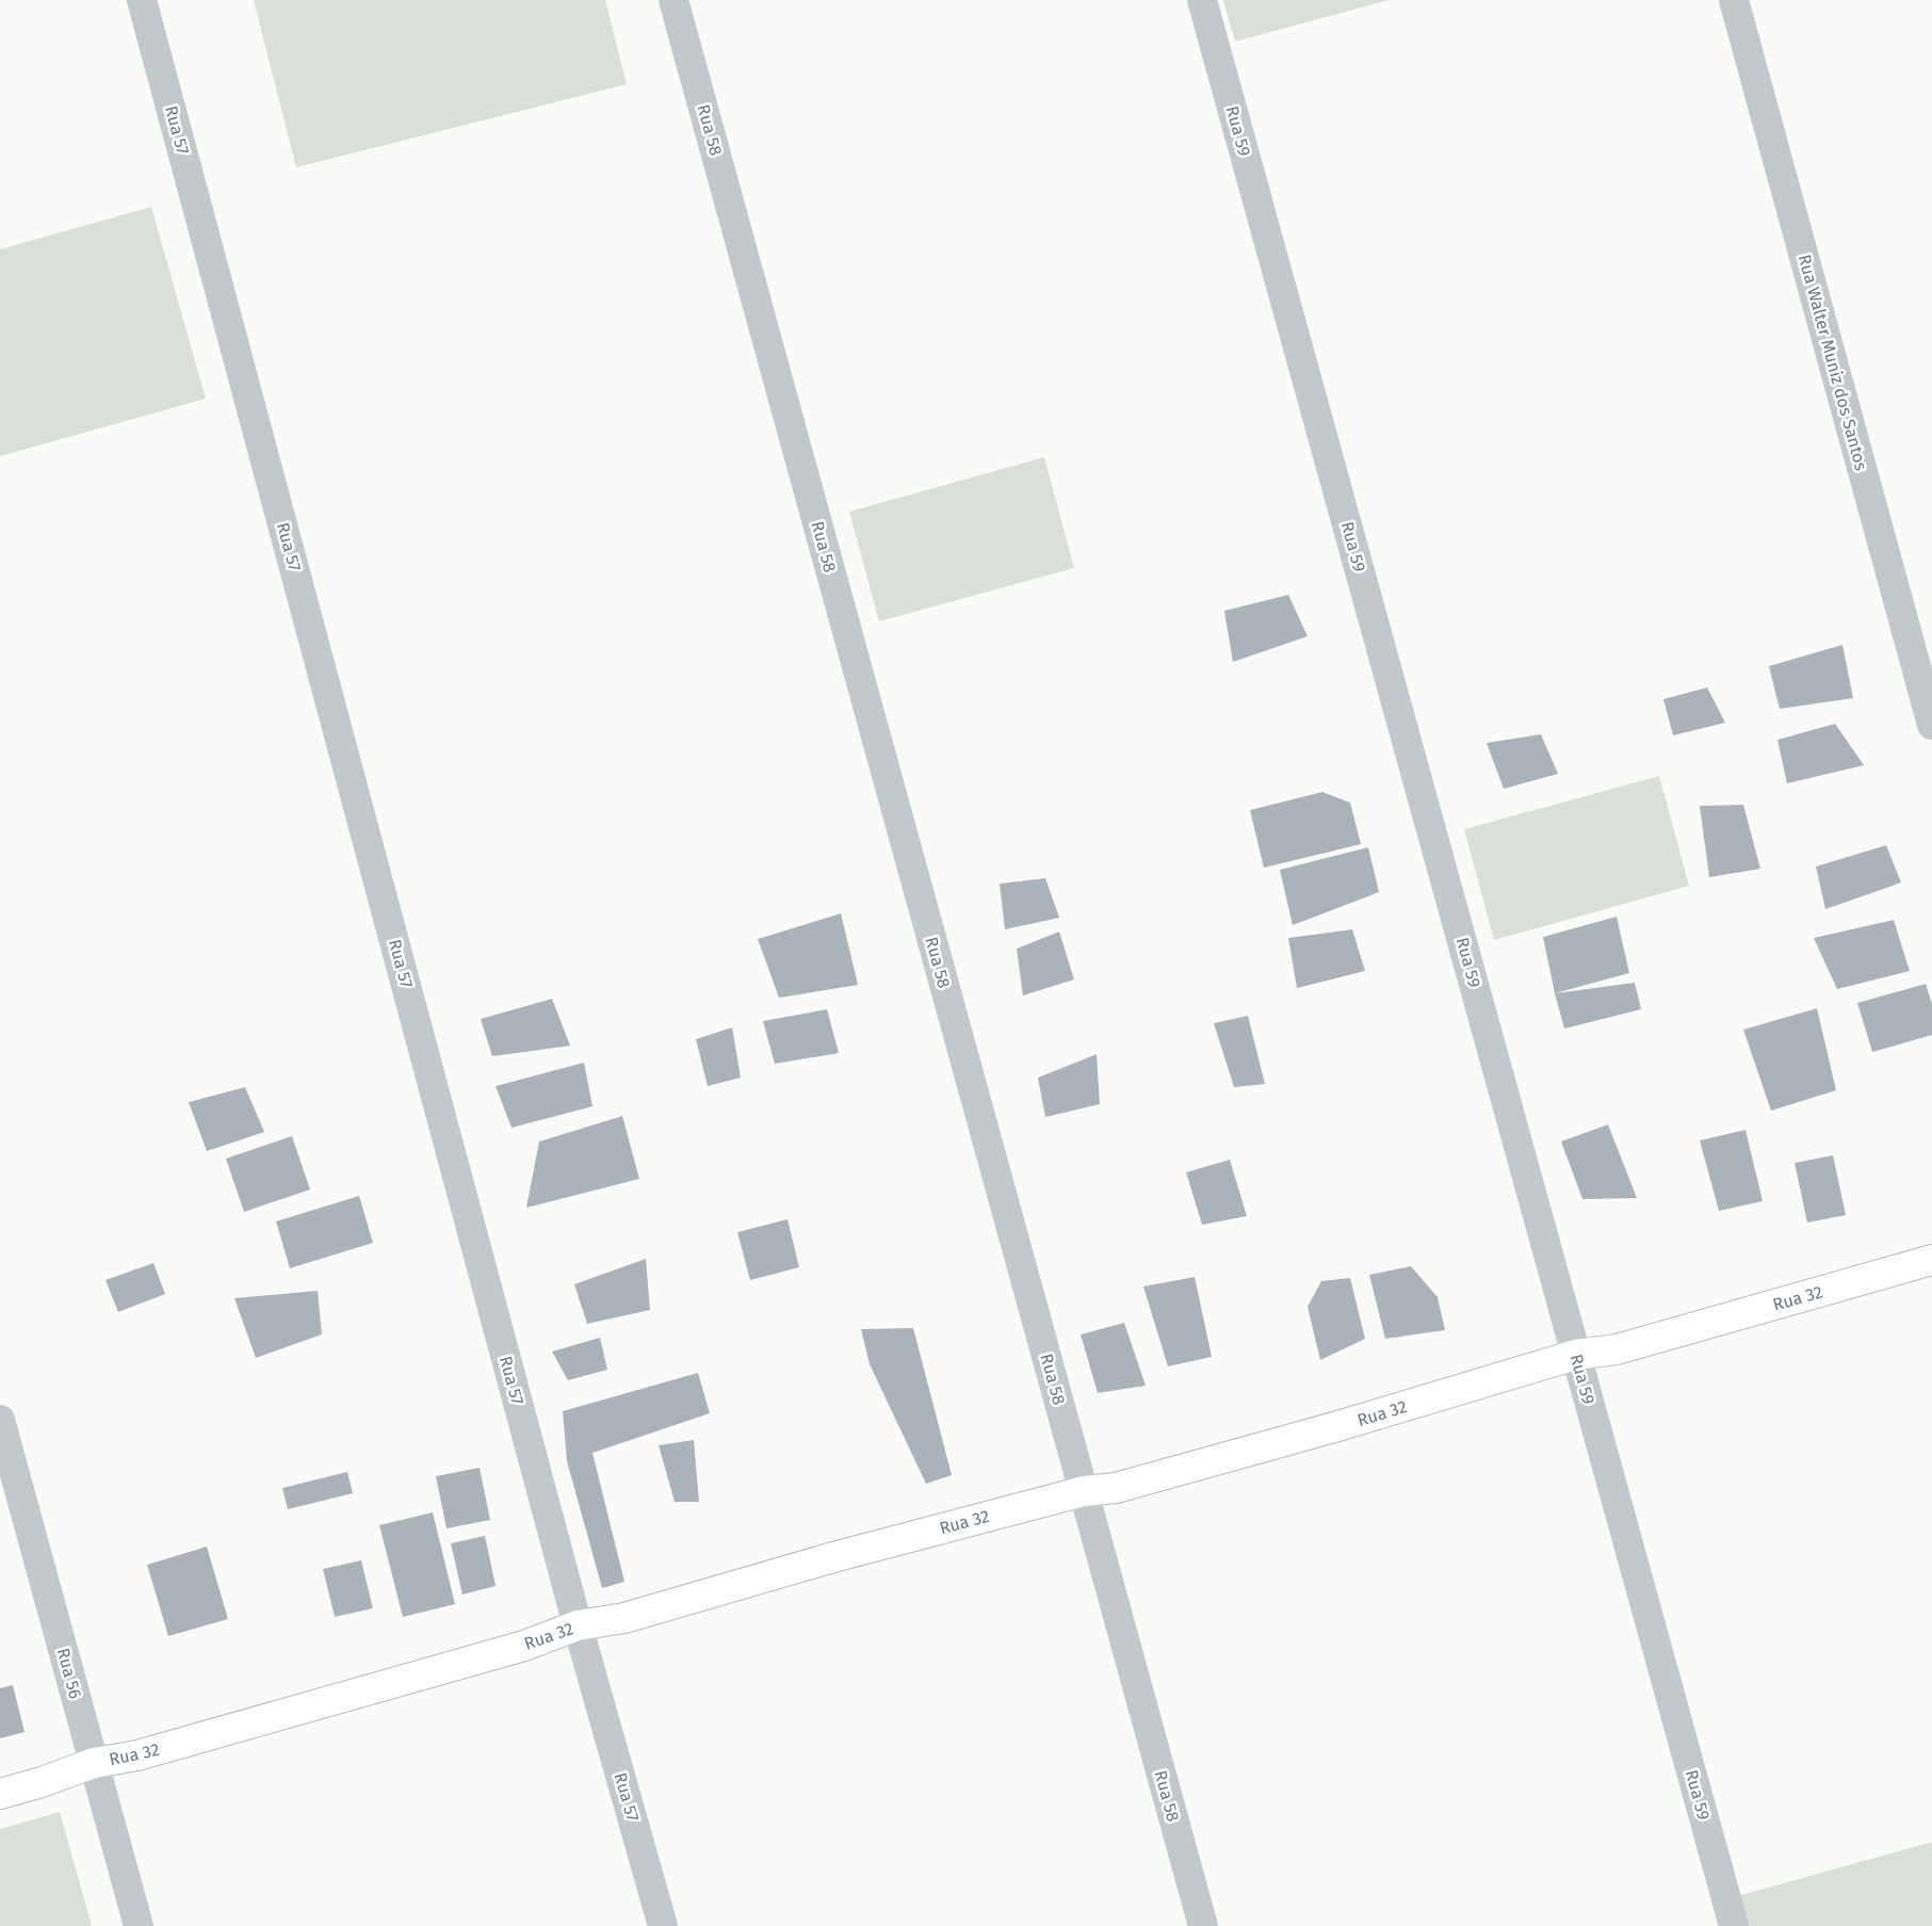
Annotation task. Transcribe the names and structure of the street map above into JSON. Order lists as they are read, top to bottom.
{
  "streets": {
    "main road": ["Rua 32"],
    "street": [
      "Rua 57",
      "Rua 58",
      "Rua 59",
      "Rua Walter Muniz dos Santos",
      "Rua 56"
    ]
  },
  "crossings": [
    ["Rua 57", "Rua 32"],
    ["Rua 58", "Rua 32"],
    ["Rua 59", "Rua 32"],
    ["Rua 32", "Rua 56"]
  ]
}
